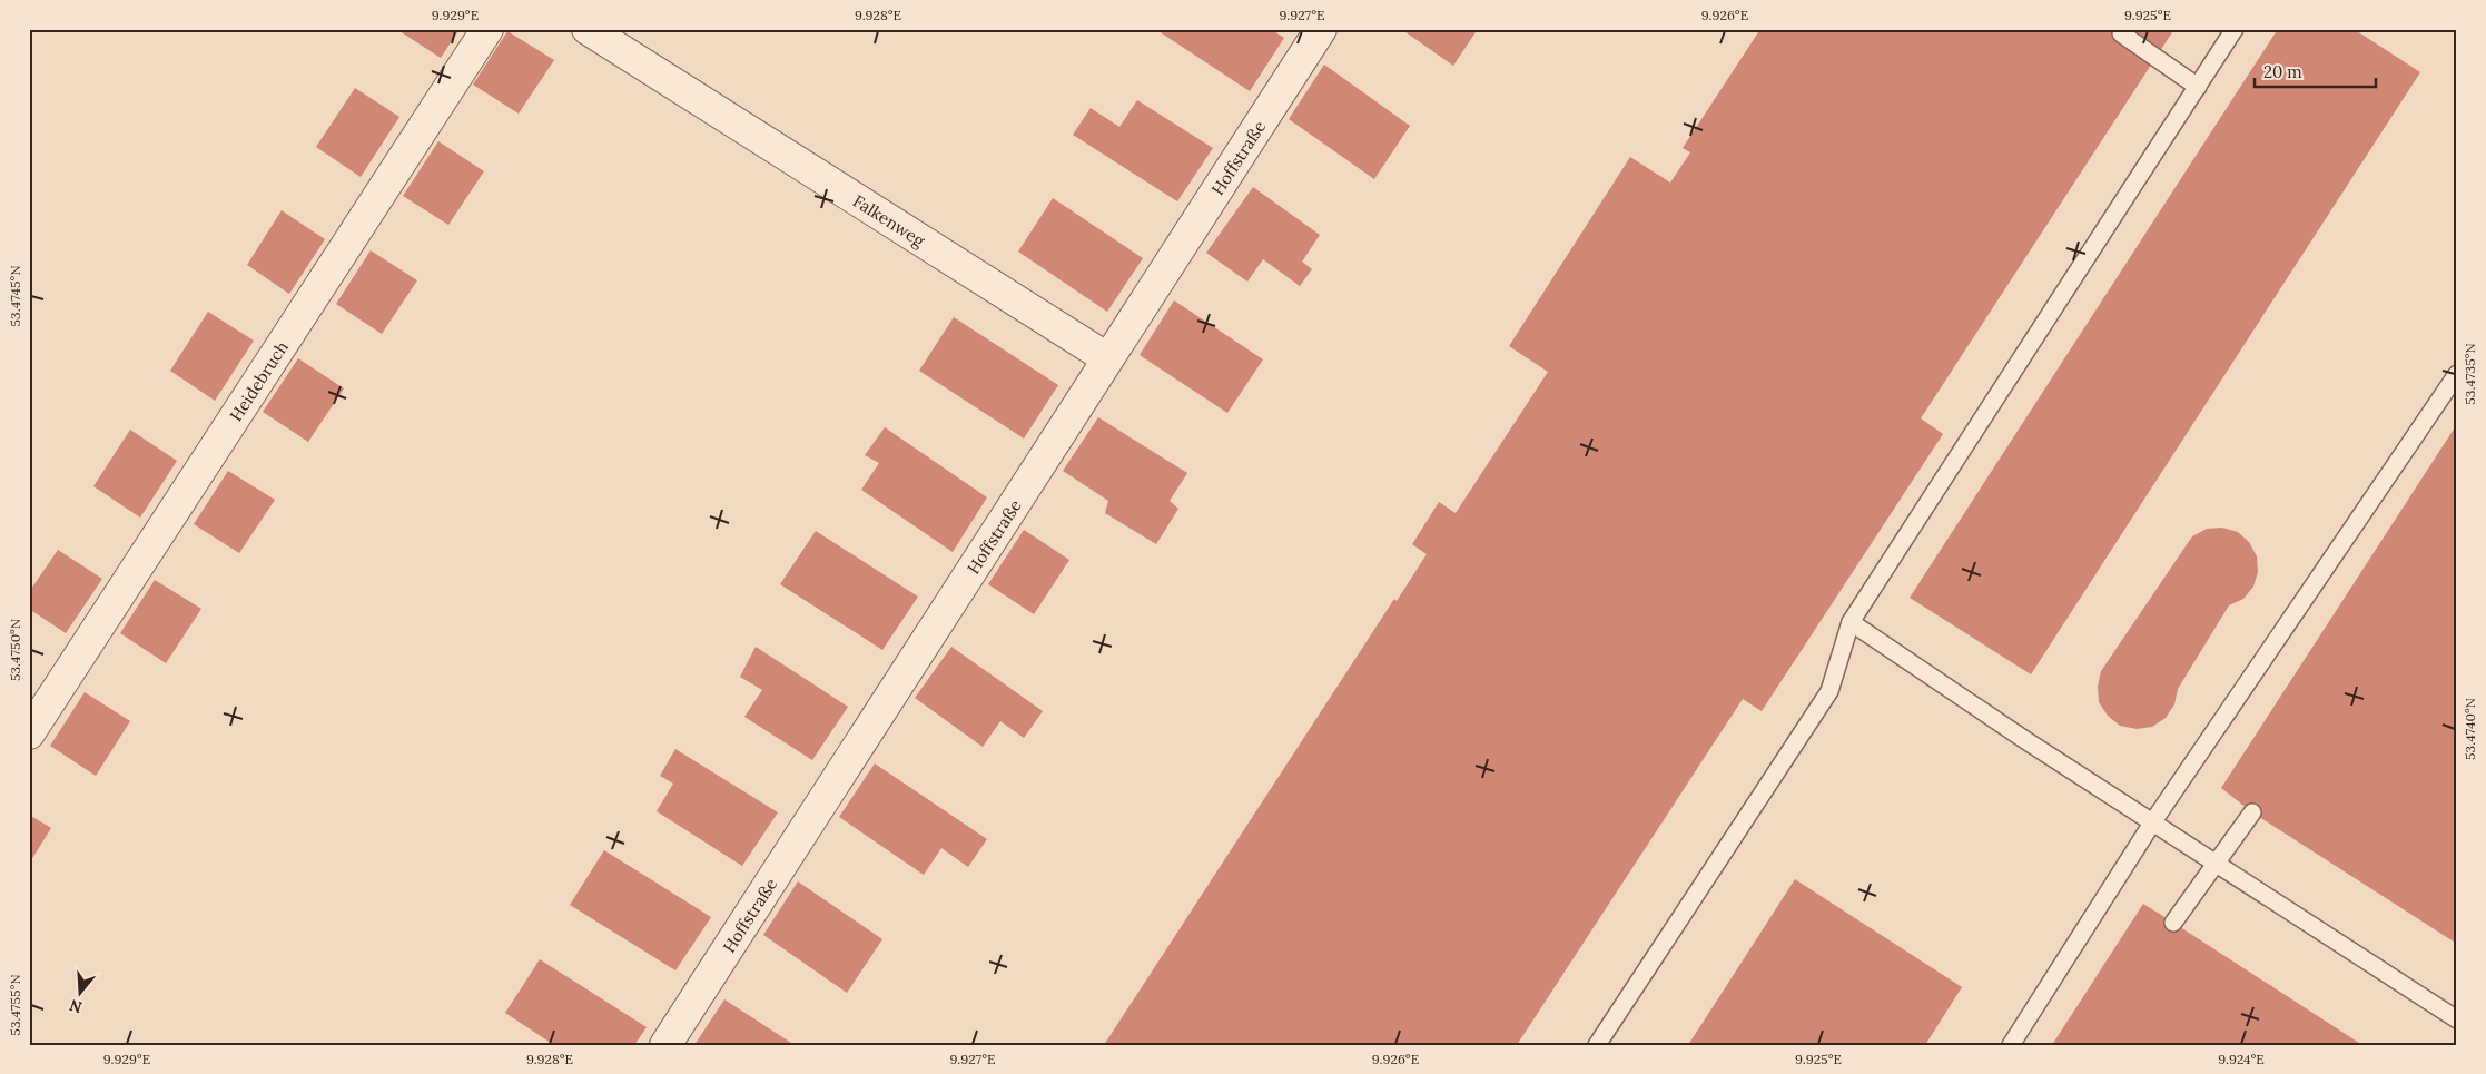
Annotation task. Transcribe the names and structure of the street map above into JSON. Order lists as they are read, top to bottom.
{
  "streets": {
    "street": ["Hoffstraße", "Falkenweg", "Heidebruch"]
  },
  "crossings": [
    ["Hoffstraße", "Falkenweg"]
  ],
  "scale_bar": "20 m",
  "north": "bottom",
  "coordinates": [
    "9.929°E",
    "9.928°E",
    "9.927°E",
    "9.926°E",
    "9.925°E",
    "53.4745°N",
    "53.4735°N",
    "53.4750°N",
    "53.4740°N",
    "53.4755°N",
    "9.924°E"
  ]
}
